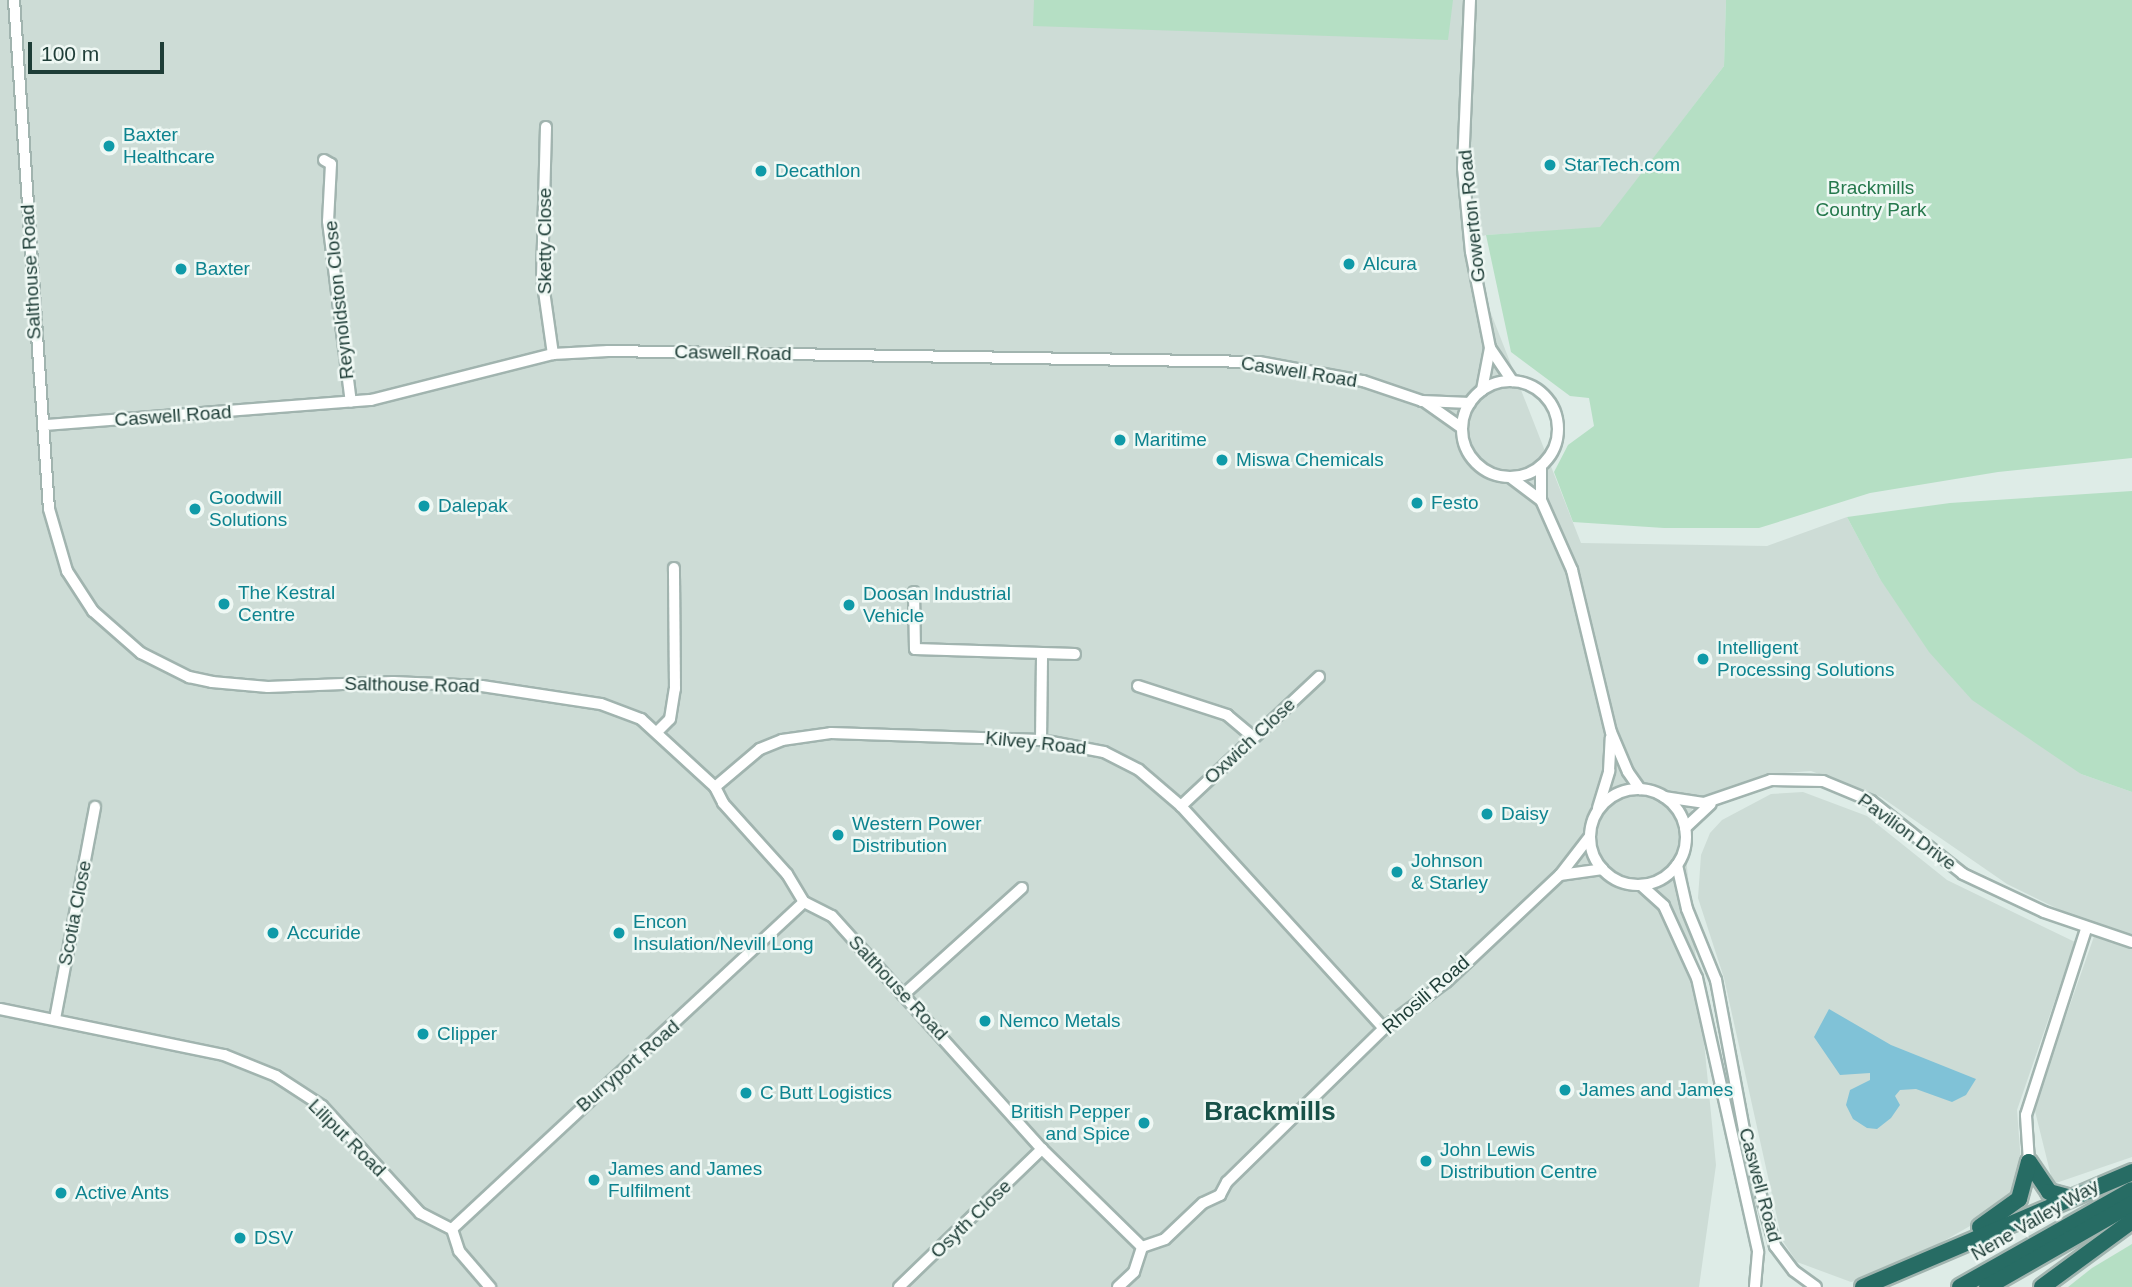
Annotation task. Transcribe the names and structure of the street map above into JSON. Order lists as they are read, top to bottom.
{
  "streets": {
    "highway": ["Nene Valley Way"],
    "street": [
      "Gowerton Road",
      "Sketty Close",
      "Salthouse Road",
      "Reynoldston Close",
      "Caswell Road",
      "Oxwich Close",
      "Kilvey Road",
      "Pavilion Drive",
      "Scotia Close",
      "Rhosili Road",
      "Burryport Road",
      "Liliput Road",
      "Osyth Close"
    ]
  },
  "crossings": [
    ["Gowerton Road", "Caswell Road"],
    ["Sketty Close", "Caswell Road"],
    ["Salthouse Road", "Caswell Road"],
    ["Salthouse Road", "Kilvey Road"],
    ["Salthouse Road", "Rhosili Road"],
    ["Salthouse Road", "Burryport Road"],
    ["Salthouse Road", "Osyth Close"],
    ["Reynoldston Close", "Caswell Road"],
    ["Caswell Road", "Pavilion Drive"],
    ["Caswell Road", "Rhosili Road"],
    ["Oxwich Close", "Kilvey Road"],
    ["Kilvey Road", "Rhosili Road"],
    ["Pavilion Drive", "Rhosili Road"],
    ["Scotia Close", "Liliput Road"],
    ["Burryport Road", "Liliput Road"]
  ],
  "districts": ["Brackmills"],
  "parks": ["Brackmills Country Park"],
  "places": [
    "Baxter Healthcare",
    "StarTech.com",
    "Decathlon",
    "Alcura",
    "Baxter",
    "Maritime",
    "Miswa Chemicals",
    "Festo",
    "Dalepak",
    "Goodwill Solutions",
    "The Kestral Centre",
    "Doosan Industrial Vehicle",
    "Intelligent Processing Solutions",
    "Daisy",
    "Western Power Distribution",
    "Johnson & Starley",
    "Accuride",
    "Encon Insulation/Nevill Long",
    "Nemco Metals",
    "Clipper",
    "James and James",
    "C Butt Logistics",
    "British Pepper and Spice",
    "John Lewis Distribution Centre",
    "James and James Fulfilment",
    "Active Ants",
    "DSV"
  ],
  "scale_bar": "100 m"
}
